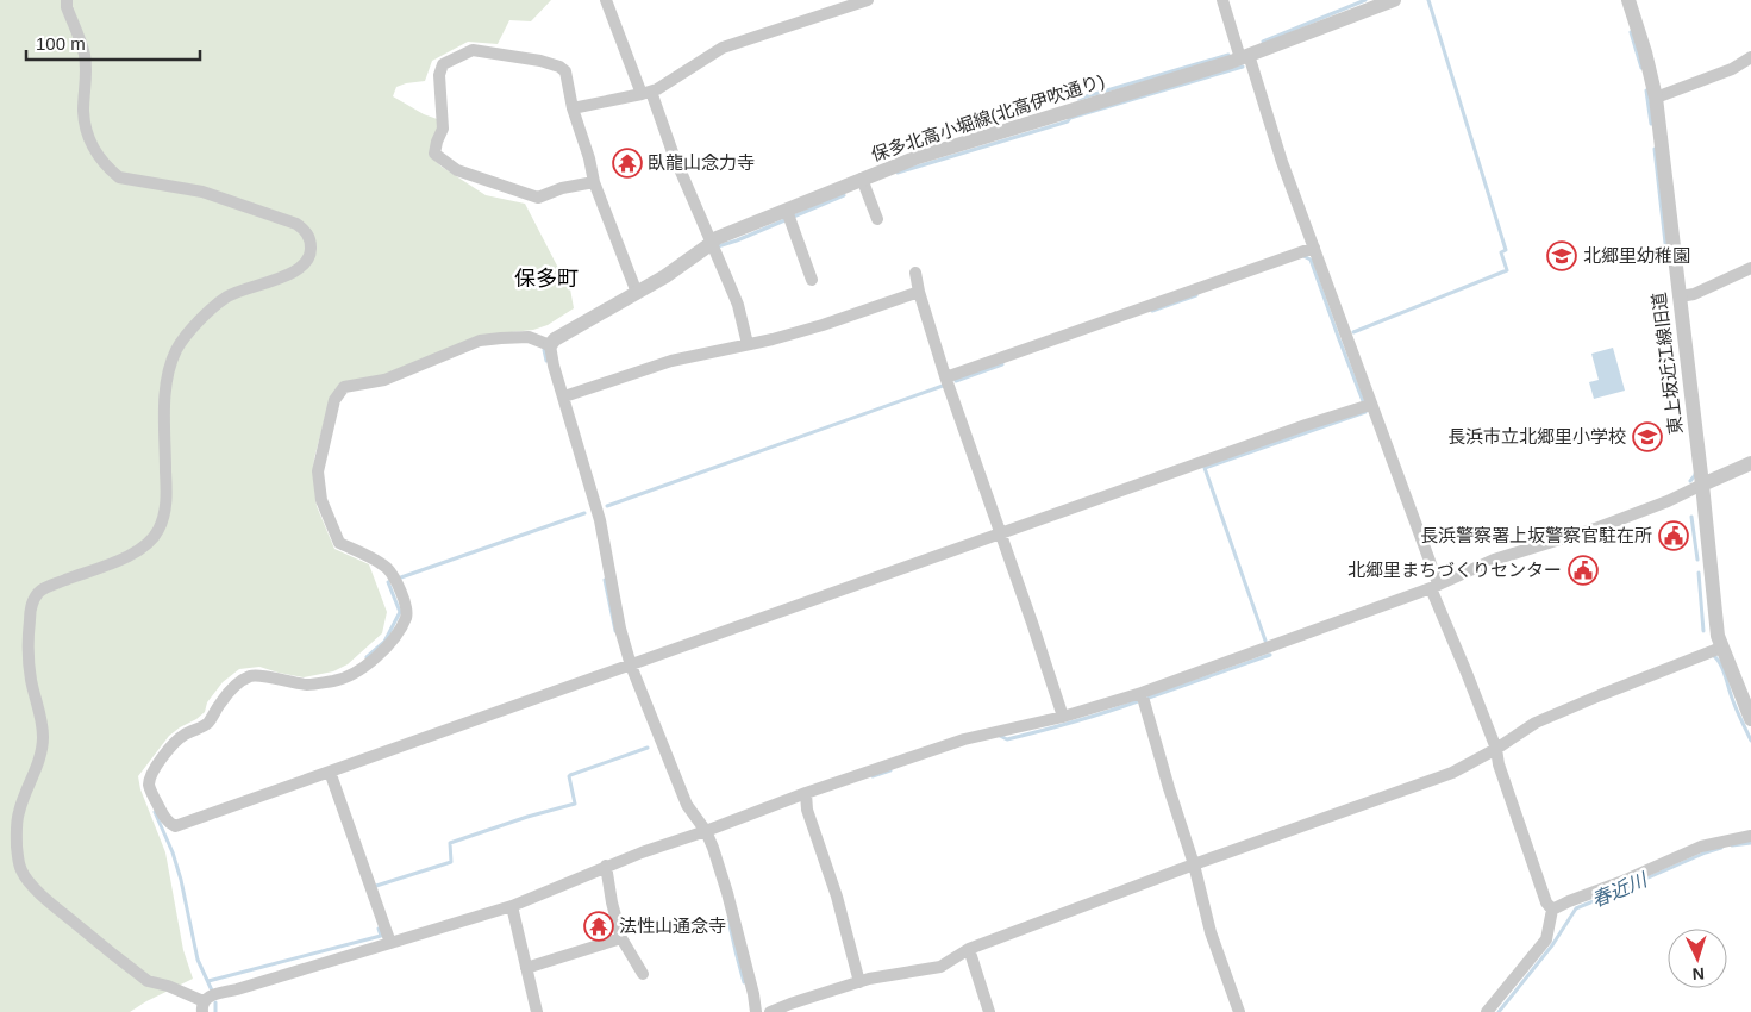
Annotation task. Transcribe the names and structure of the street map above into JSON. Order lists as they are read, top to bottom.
{
  "streets": {
    "street": ["保多北高小堀線(北高伊吹通り)", "東上坂近江線旧道"]
  },
  "districts": ["保多町"],
  "water": ["春近川"],
  "places": {
    "temple": ["臥龍山念力寺", "法性山通念寺"],
    "school or university": ["北郷里幼稚園", "長浜市立北郷里小学校"],
    "public building": ["長浜警察署上坂警察官駐在所", "北郷里まちづくりセンター"]
  },
  "scale_bar": "100 m",
  "north": "bottom"
}
